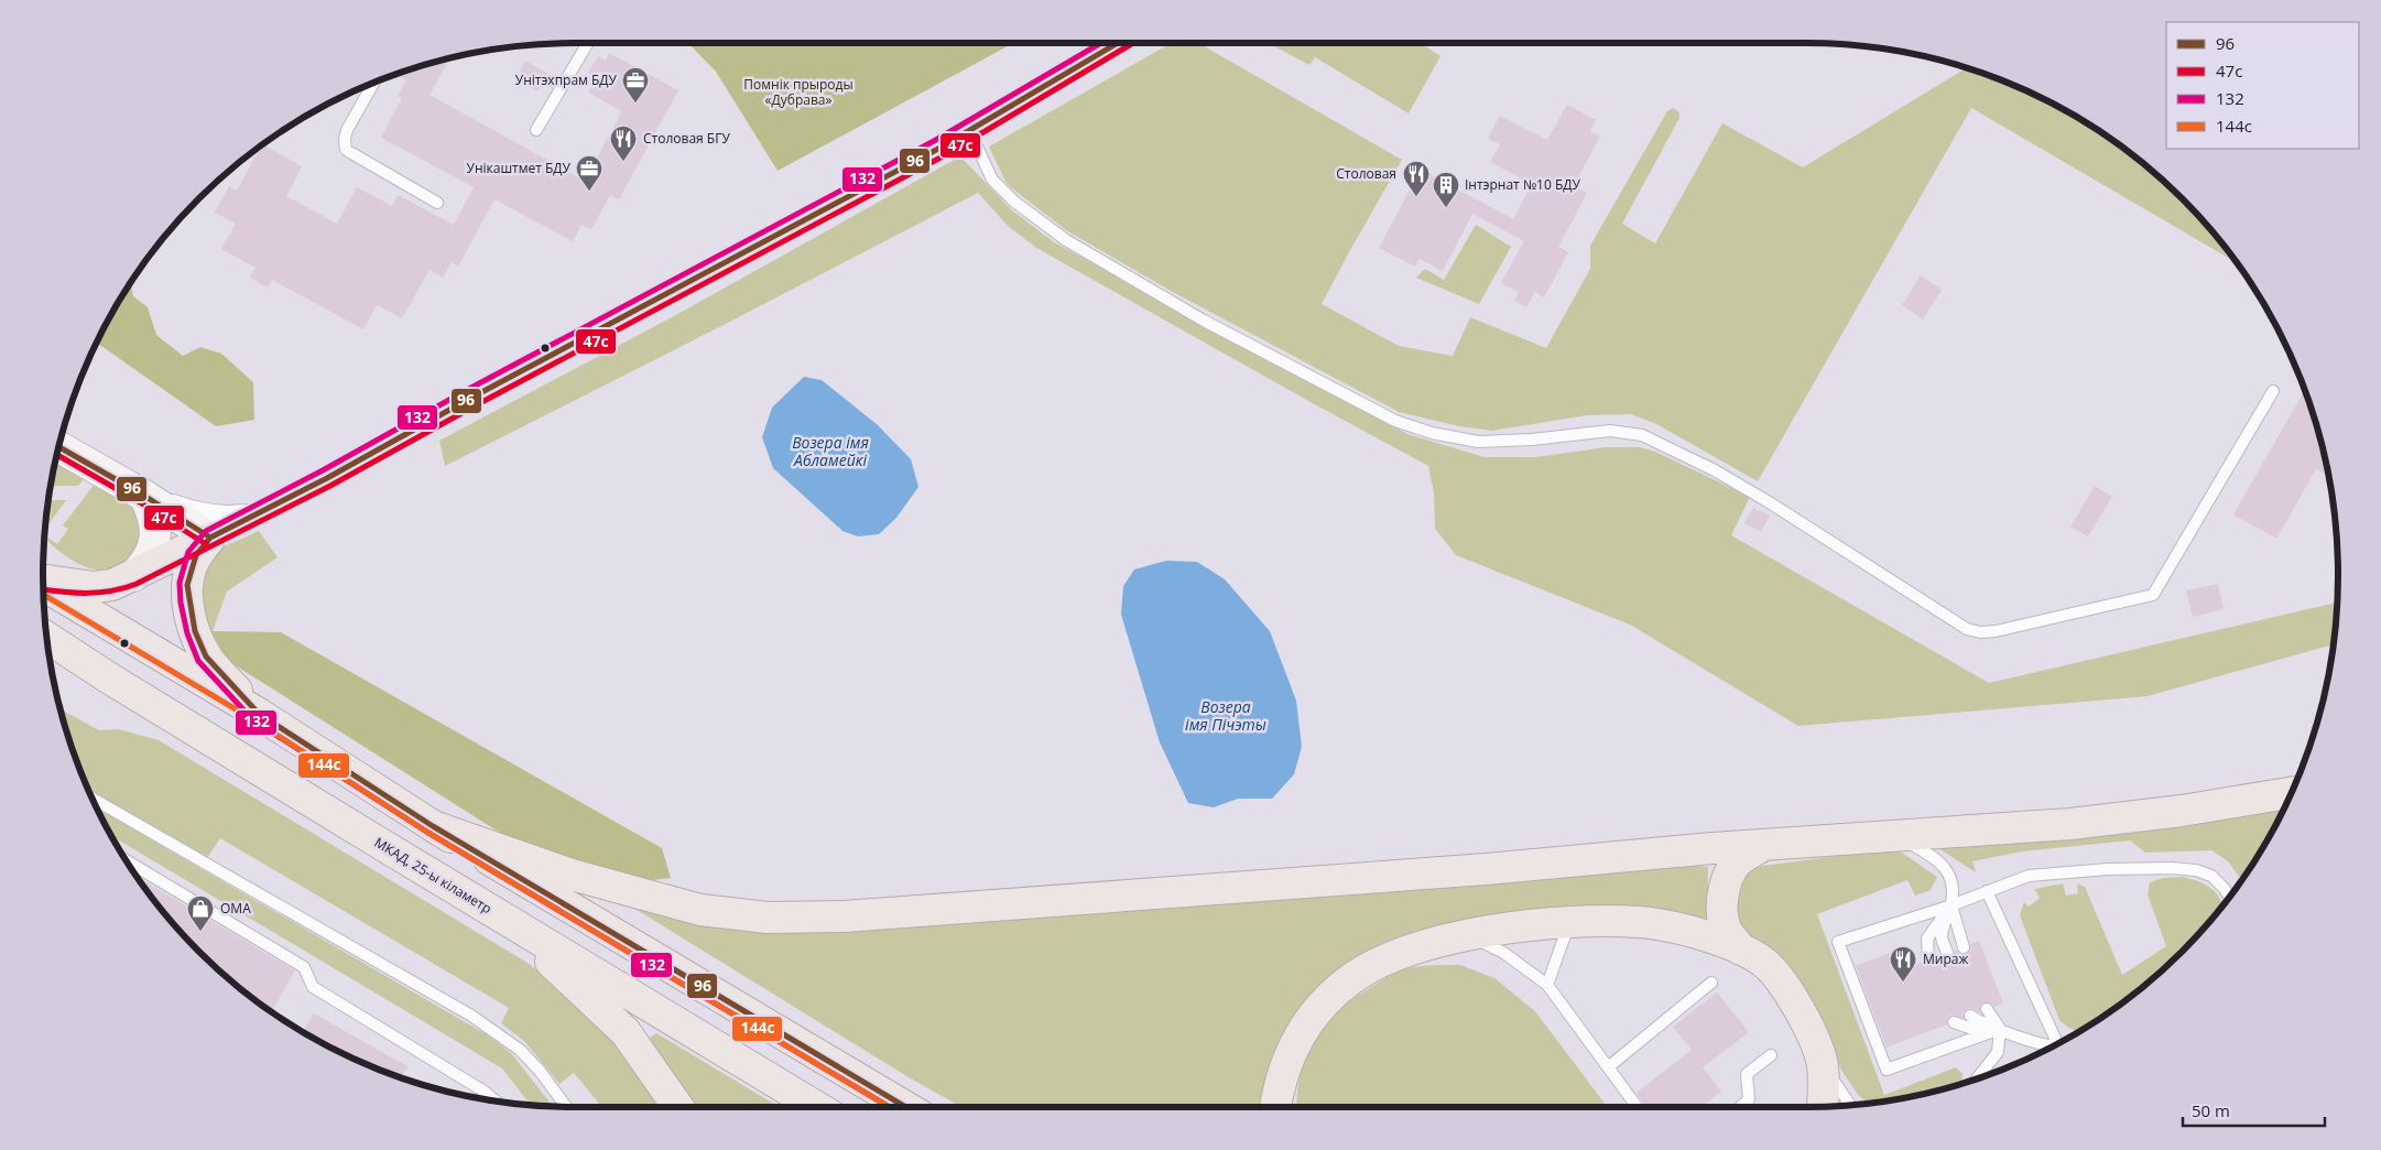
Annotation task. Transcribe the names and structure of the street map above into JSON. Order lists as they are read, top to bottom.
{
  "streets": {
    "highway": ["МКАД, 25-ы кіламетр"]
  },
  "water": ["Возера імя Абламейкі", "Возера імя Пічэты"],
  "parks": ["Помнік прыроды «Дубрава»"],
  "places": {
    "office": ["Унітэхпрам БДУ", "Унікаштмет БДУ"],
    "restaurant": ["Столовая БГУ", "Столовая", "Мираж"],
    "building": ["Інтэрнат №10 БДУ"],
    "shop": ["ОМА"]
  },
  "lines": [
    "transit line 96",
    "transit line 47с",
    "transit line 132",
    "transit line 144с"
  ],
  "legend": [
    "96",
    "47с",
    "132",
    "144с"
  ],
  "scale_bar": "50 m"
}
